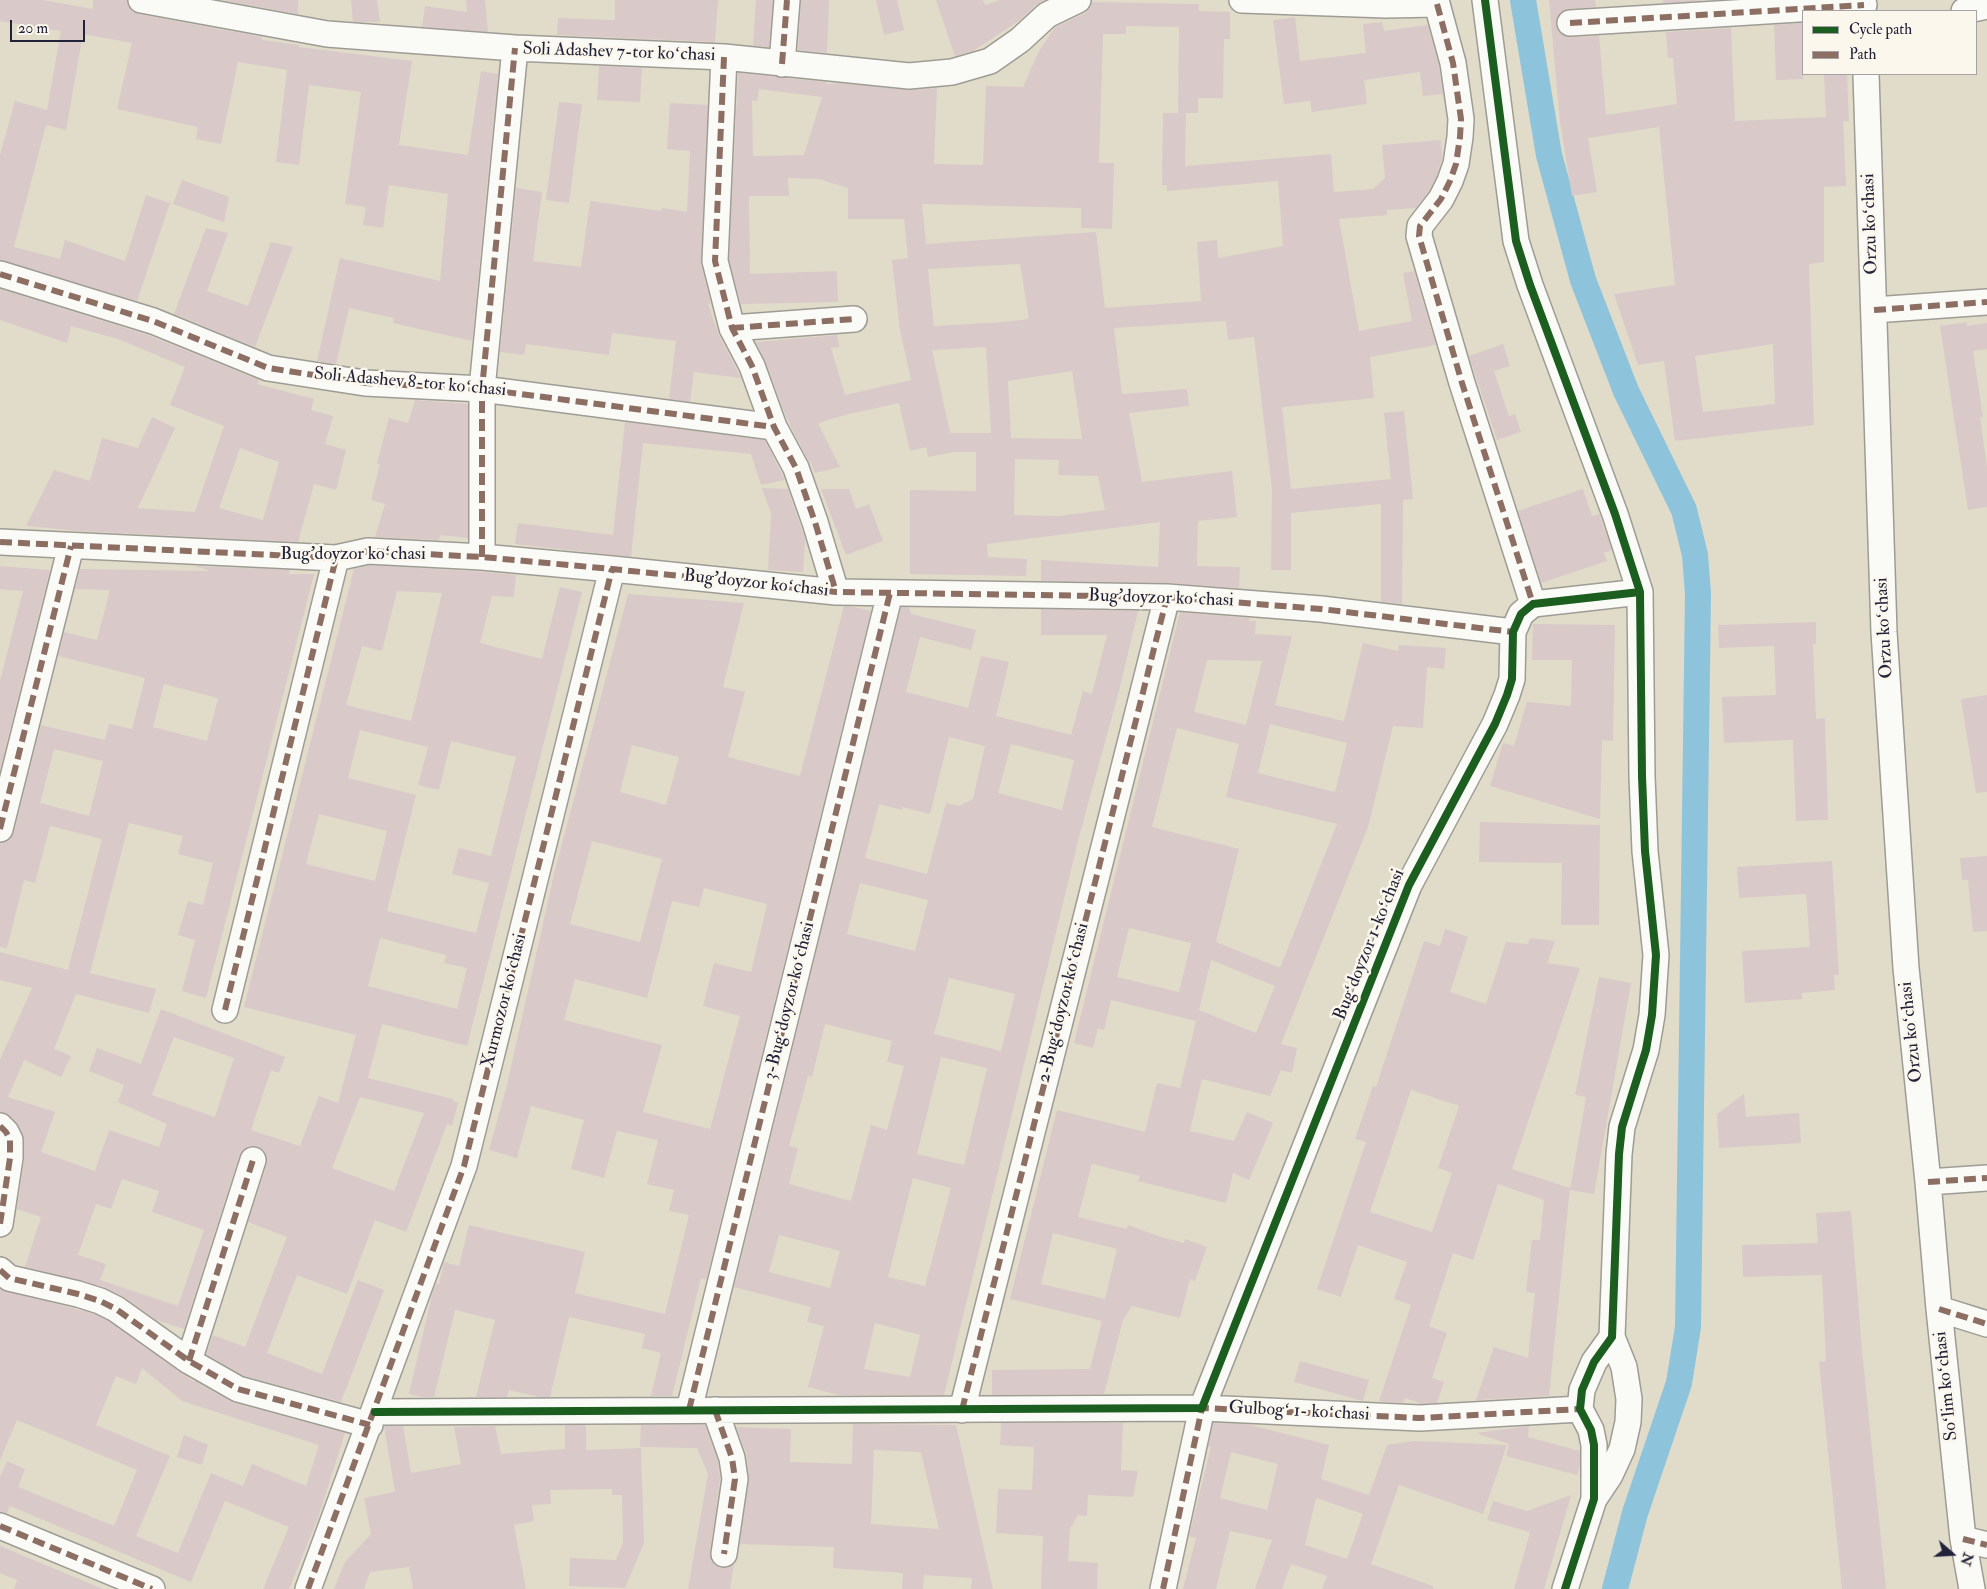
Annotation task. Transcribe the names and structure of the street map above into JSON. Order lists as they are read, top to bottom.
{
  "streets": {
    "street": [
      "Soli Adashev 7-tor koʻchasi",
      "Orzu koʻchasi",
      "Soli Adashev 8-tor koʻchasi",
      "Bug'doyzor koʻchasi",
      "Bugʻdoyzor 1-koʻchasi",
      "Xurmozor koʻchasi",
      "3-Bugʻdoyzor koʻchasi",
      "2-Bugʻdoyzor koʻchasi",
      "Soʻlim koʻchasi",
      "Gulbogʻ 1- koʻchasi"
    ]
  },
  "crossings": [
    ["Orzu koʻchasi", "Soʻlim koʻchasi"],
    ["Bug'doyzor koʻchasi", "Bugʻdoyzor 1-koʻchasi"],
    ["Bug'doyzor koʻchasi", "Xurmozor koʻchasi"],
    ["Bug'doyzor koʻchasi", "3-Bugʻdoyzor koʻchasi"],
    ["Bug'doyzor koʻchasi", "2-Bugʻdoyzor koʻchasi"],
    ["Bugʻdoyzor 1-koʻchasi", "Gulbogʻ 1- koʻchasi"],
    ["Xurmozor koʻchasi", "Gulbogʻ 1- koʻchasi"],
    ["3-Bugʻdoyzor koʻchasi", "Gulbogʻ 1- koʻchasi"],
    ["2-Bugʻdoyzor koʻchasi", "Gulbogʻ 1- koʻchasi"]
  ],
  "legend": ["Cycle path", "Path"],
  "scale_bar": "20 m",
  "north": "right"
}
